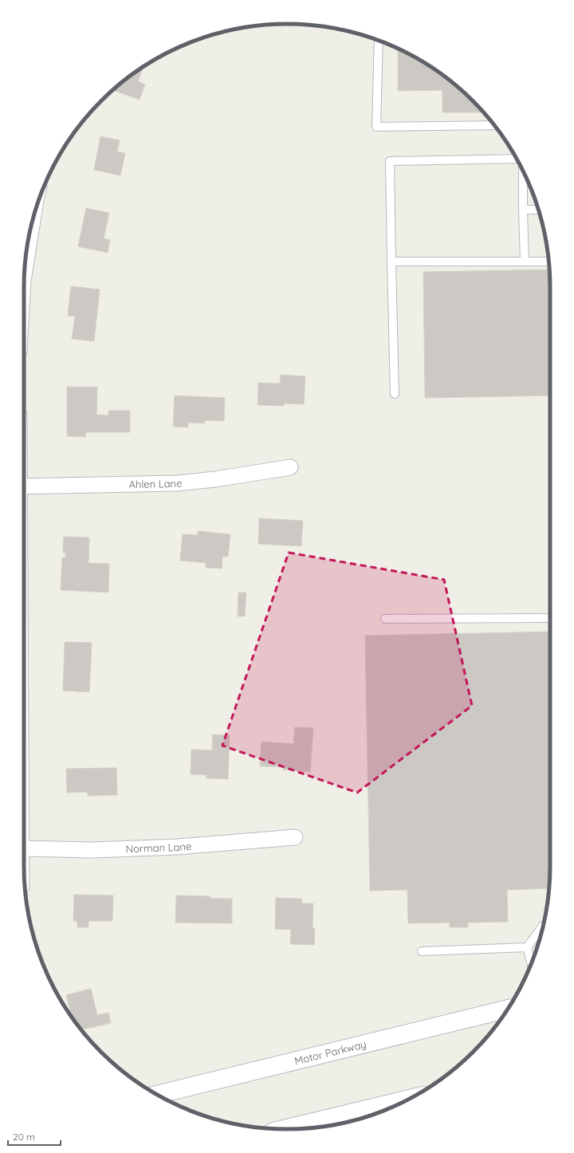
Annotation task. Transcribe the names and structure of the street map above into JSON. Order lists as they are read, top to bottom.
{
  "streets": {
    "main road": ["Motor Parkway"],
    "street": ["Ahlen Lane", "Norman Lane"]
  },
  "scale_bar": "20 m"
}
